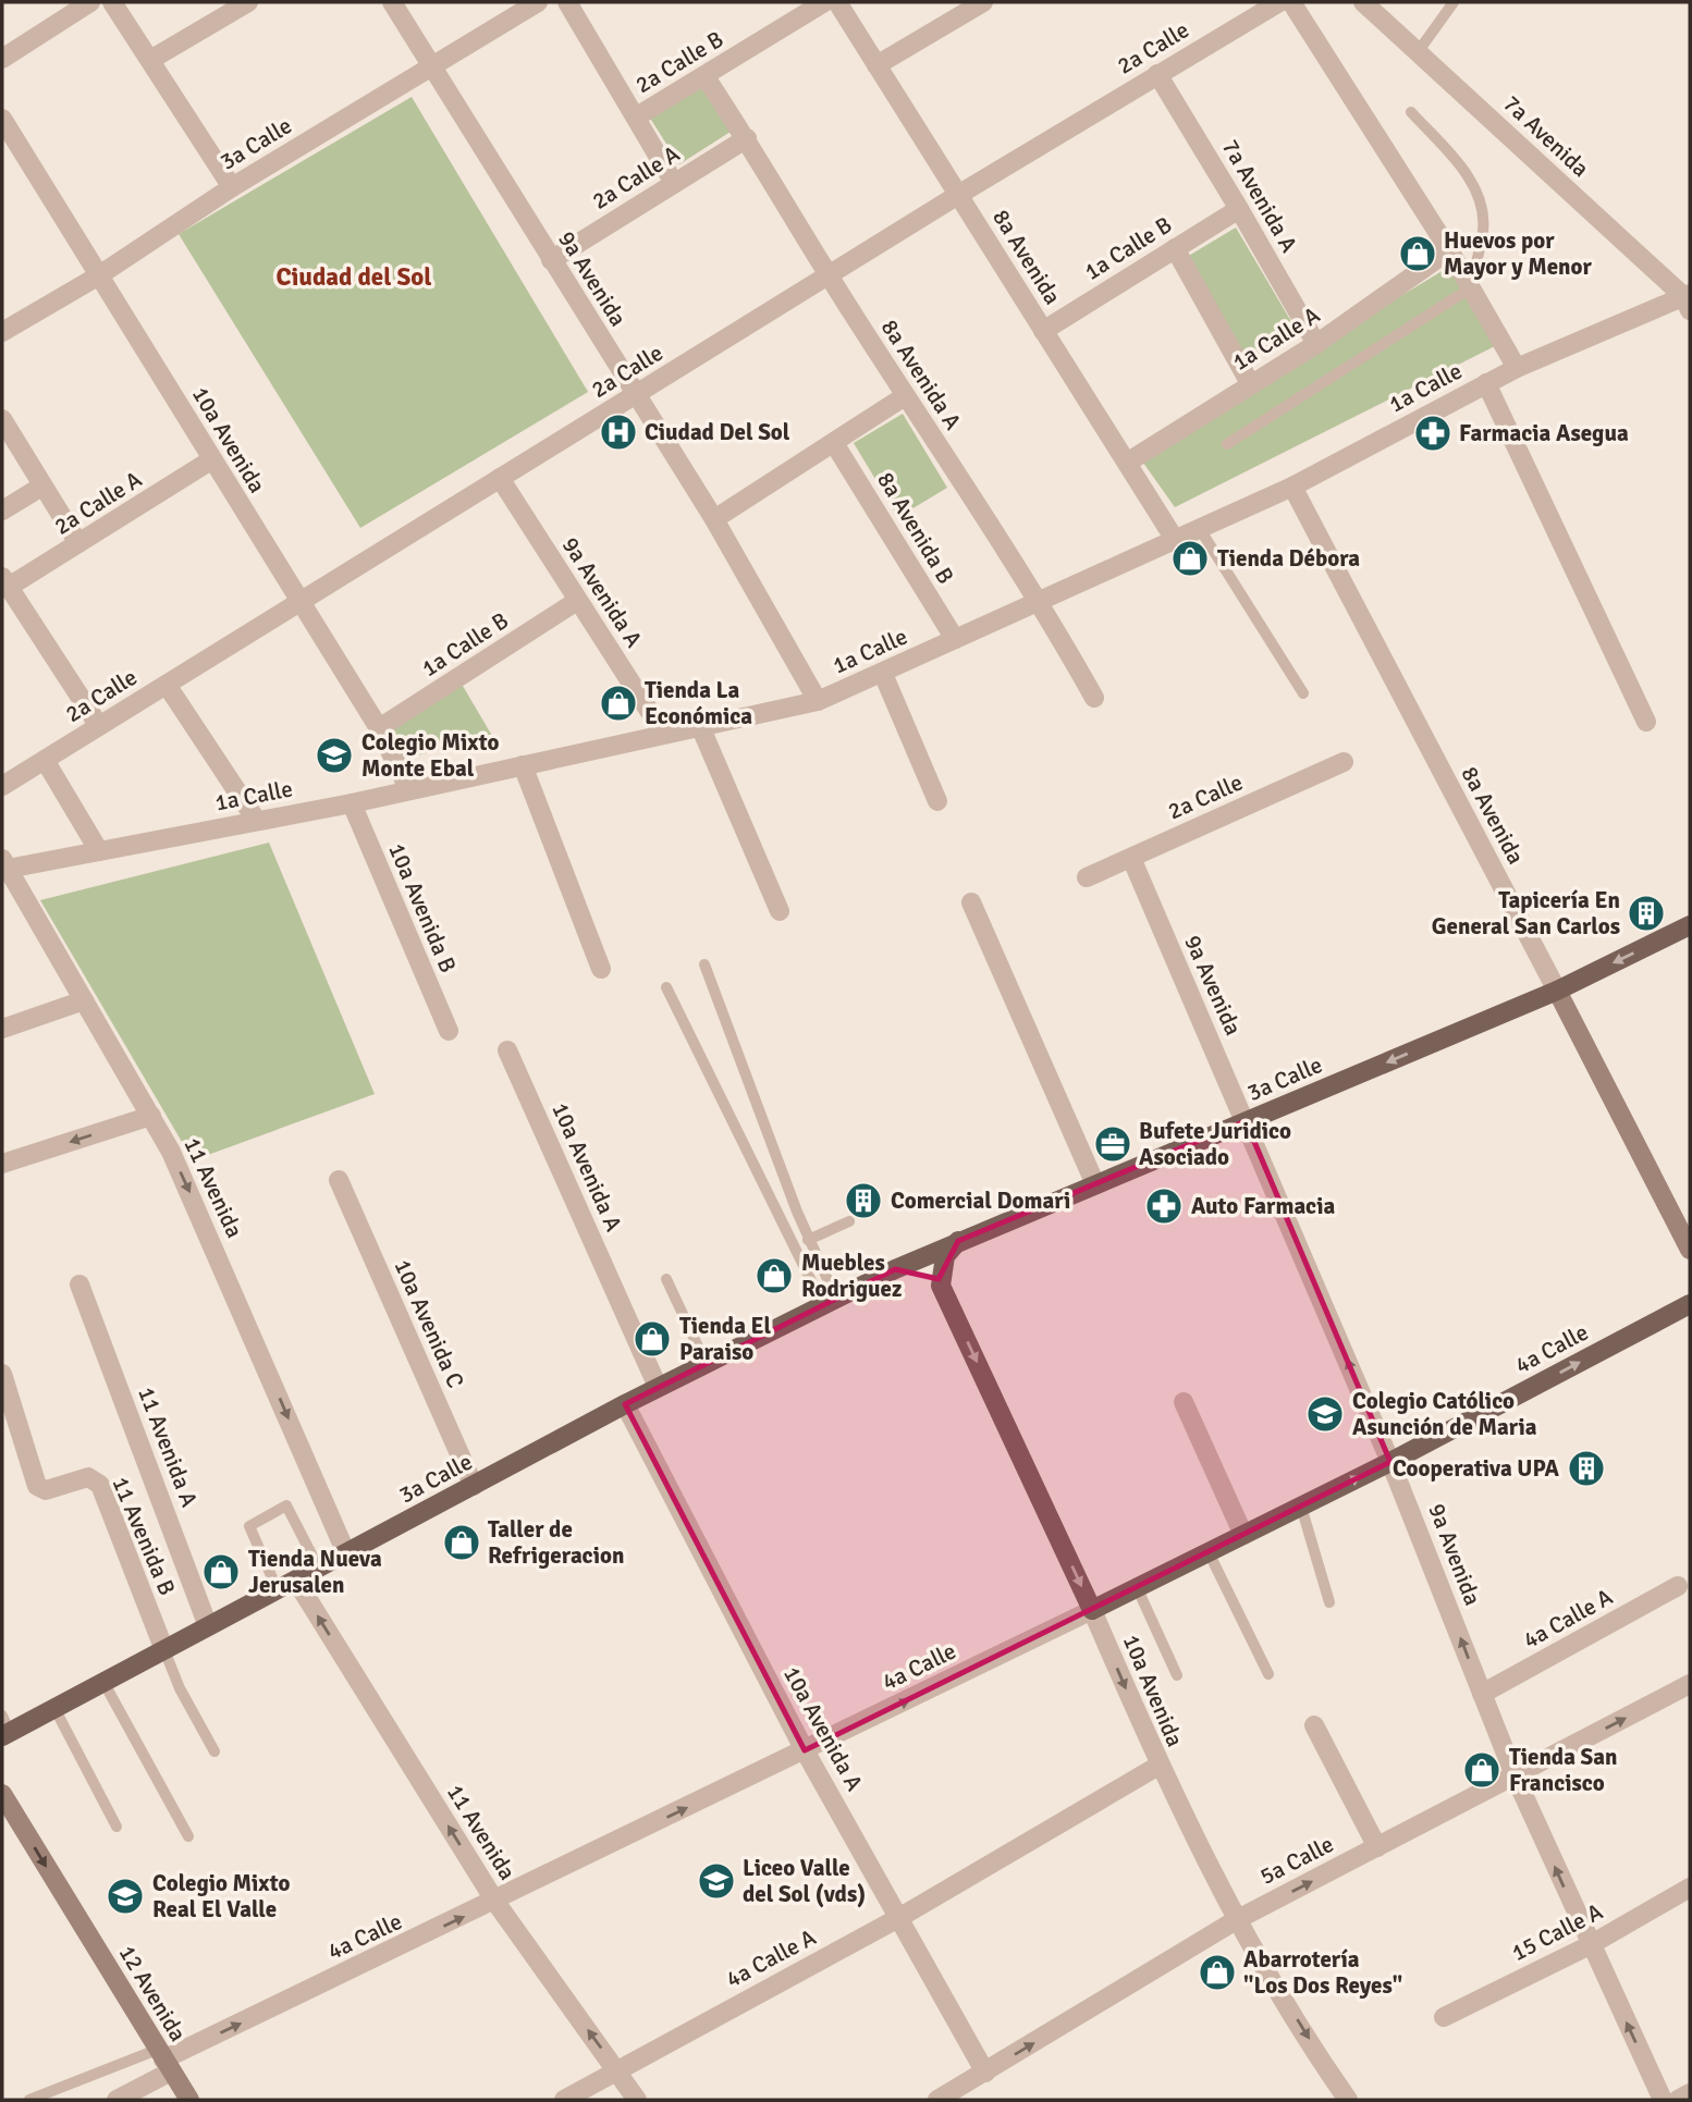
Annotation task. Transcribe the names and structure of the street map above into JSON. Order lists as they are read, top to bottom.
{
  "streets": {
    "main road": [
      "3a Calle",
      "8a Avenida",
      "10a Avenida",
      "4a Calle",
      "12 Avenida"
    ],
    "street": [
      "2a Calle",
      "2a Calle B",
      "7a Avenida",
      "2a Calle A",
      "7a Avenida A",
      "1a Calle B",
      "9a Avenida",
      "1a Calle A",
      "8a Avenida A",
      "1a Calle",
      "8a Avenida B",
      "9a Avenida A",
      "10a Avenida B",
      "10a Avenida A",
      "11 Avenida",
      "10a Avenida C",
      "11 Avenida A",
      "11 Avenida B",
      "4a Calle A",
      "5a Calle",
      "15 Calle A"
    ]
  },
  "crossings": [
    ["2a Calle", "7a Avenida A"],
    ["2a Calle", "8a Avenida"],
    ["2a Calle", "9a Avenida"],
    ["2a Calle", "8a Avenida A"],
    ["2a Calle", "10a Avenida"],
    ["2a Calle", "9a Avenida A"],
    ["2a Calle B", "8a Avenida A"],
    ["7a Avenida", "1a Calle"],
    ["3a Calle", "8a Avenida"],
    ["3a Calle", "9a Avenida"],
    ["3a Calle", "10a Avenida"],
    ["3a Calle", "10a Avenida A"],
    ["3a Calle", "11 Avenida"],
    ["3a Calle", "10a Avenida C"],
    ["3a Calle", "11 Avenida A"],
    ["3a Calle", "11 Avenida B"],
    ["2a Calle A", "9a Avenida"],
    ["2a Calle A", "8a Avenida A"],
    ["2a Calle A", "10a Avenida"],
    ["7a Avenida A", "1a Calle B"],
    ["7a Avenida A", "1a Calle A"],
    ["1a Calle B", "8a Avenida"],
    ["1a Calle B", "10a Avenida"],
    ["1a Calle B", "9a Avenida A"],
    ["8a Avenida", "1a Calle A"],
    ["8a Avenida", "1a Calle"],
    ["9a Avenida", "1a Calle"],
    ["9a Avenida", "4a Calle"],
    ["9a Avenida", "4a Calle A"],
    ["9a Avenida", "5a Calle"],
    ["9a Avenida", "15 Calle A"],
    ["8a Avenida A", "1a Calle"],
    ["1a Calle", "10a Avenida"],
    ["1a Calle", "8a Avenida B"],
    ["1a Calle", "9a Avenida A"],
    ["1a Calle", "10a Avenida B"],
    ["1a Calle", "11 Avenida"],
    ["10a Avenida", "4a Calle"],
    ["10a Avenida", "4a Calle A"],
    ["10a Avenida", "5a Calle"],
    ["10a Avenida A", "4a Calle"],
    ["10a Avenida A", "4a Calle A"],
    ["10a Avenida A", "5a Calle"],
    ["11 Avenida", "4a Calle"],
    ["11 Avenida", "4a Calle A"],
    ["4a Calle", "12 Avenida"]
  ],
  "one_way": [
    "9a Avenida",
    "10a Avenida",
    "4a Calle",
    "5a Calle",
    "12 Avenida"
  ],
  "districts": ["Ciudad del Sol"],
  "places": {
    "shop": [
      "Huevos por Mayor y Menor",
      "Tienda Débora",
      "Tienda La Económica",
      "Muebles Rodriguez",
      "Tienda El Paraiso",
      "Taller de Refrigeracion",
      "Tienda Nueva Jerusalen",
      "Tienda San Francisco",
      "Abarrotería \"Los Dos Reyes\""
    ],
    "hospital": ["Ciudad Del Sol"],
    "pharmacy": ["Farmacia Asegua", "Auto Farmacia"],
    "school or university": [
      "Colegio Mixto Monte Ebal",
      "Colegio Católico Asunción de Maria",
      "Liceo Valle del Sol (vds)",
      "Colegio Mixto Real El Valle"
    ],
    "building": ["Tapicería En General San Carlos", "Comercial Domari", "Cooperativa UPA"],
    "office": ["Bufete Juridico Asociado"]
  }
}
